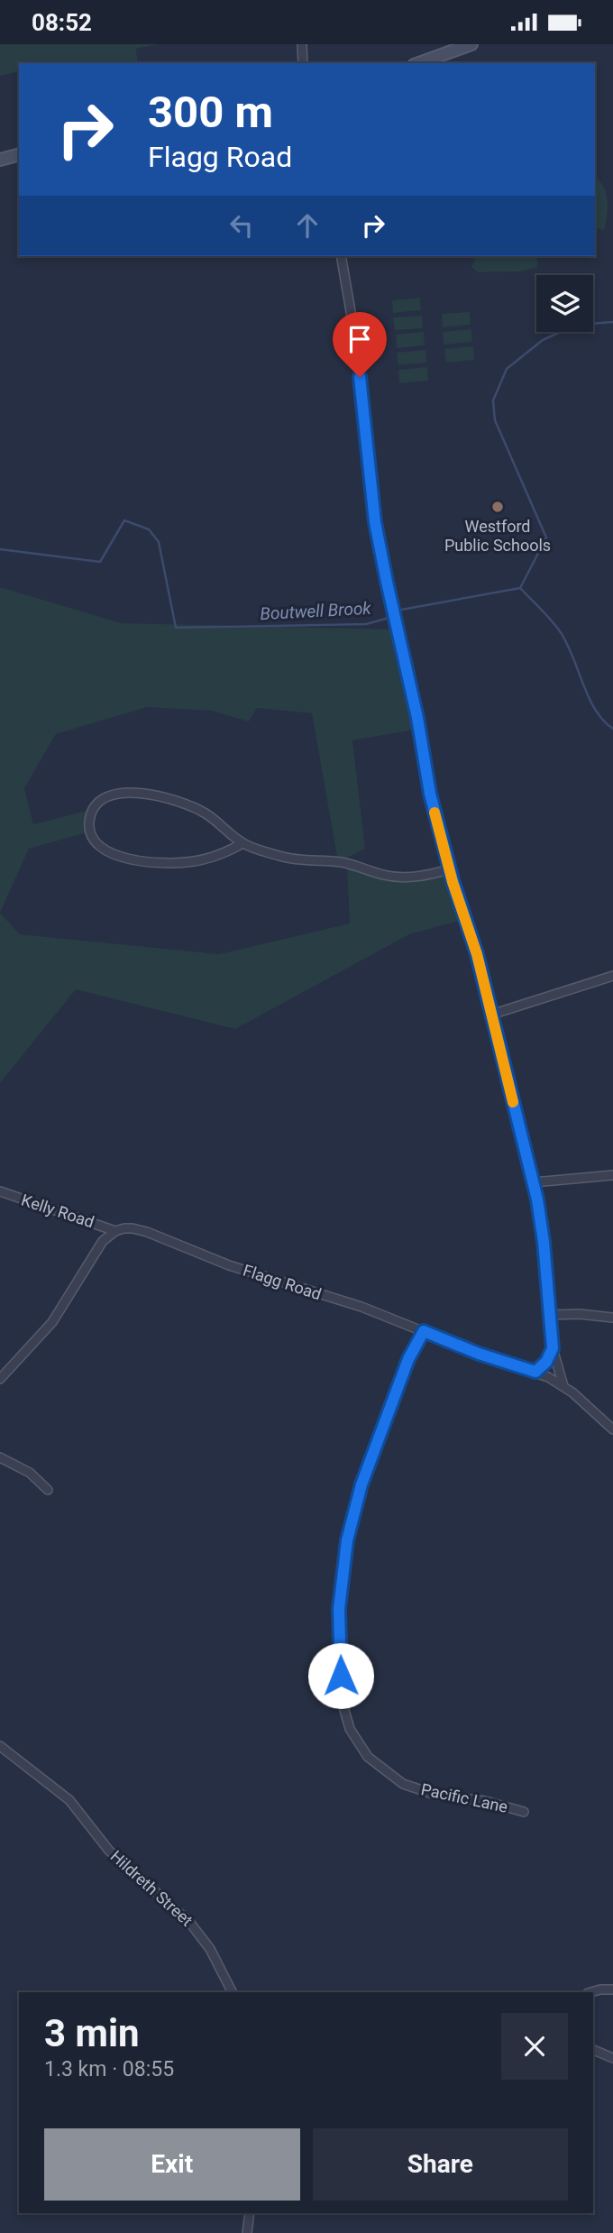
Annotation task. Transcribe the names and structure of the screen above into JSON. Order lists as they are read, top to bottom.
{
  "streets": {
    "street": [
      "Kelly Road",
      "Flagg Road",
      "Pacific Lane",
      "Hildreth Street"
    ]
  },
  "crossings": [
    ["Kelly Road", "Flagg Road"],
    ["Flagg Road", "Pacific Lane"]
  ],
  "water": ["Boutwell Brook"],
  "places": ["Westford Public Schools"],
  "page": {
    "status": "08:52",
    "turn": ["300 m", "Flagg Road"],
    "heading": ["3 min", "1.3 km · 08:55"],
    "buttons": ["Exit", "Share"]
  }
}
